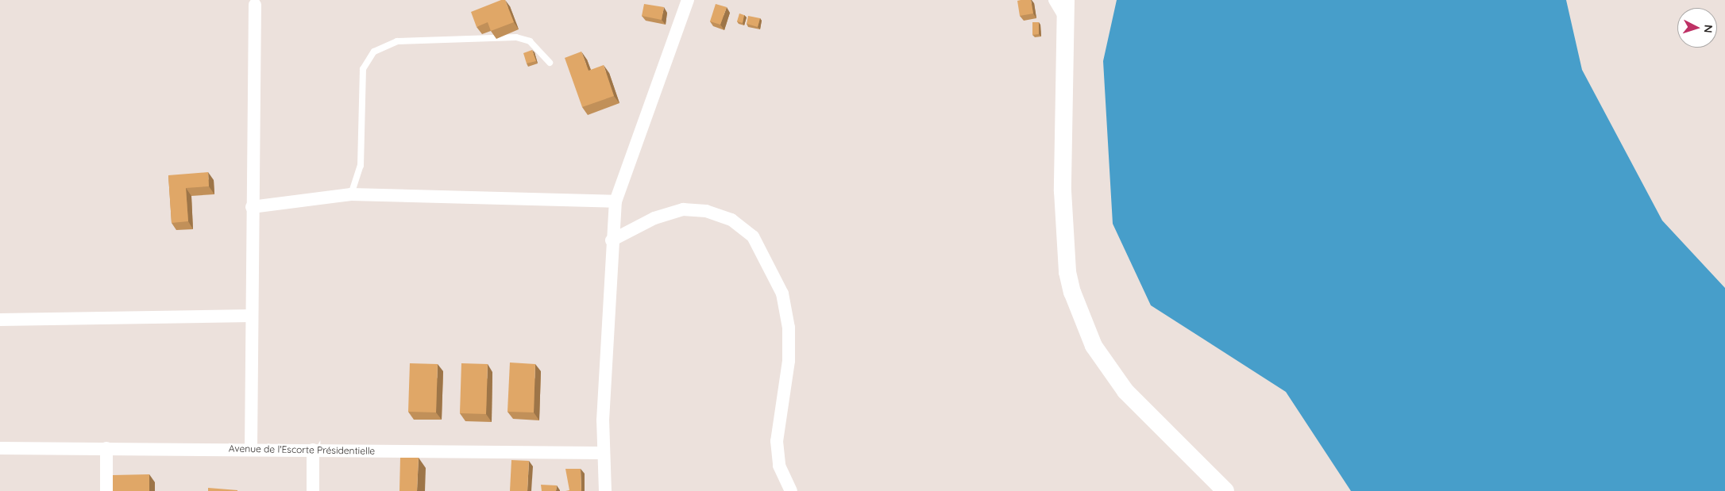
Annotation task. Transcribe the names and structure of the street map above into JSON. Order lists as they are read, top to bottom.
{
  "streets": {
    "street": ["Avenue de l'Escorte Présidentielle"]
  },
  "north": "right"
}
